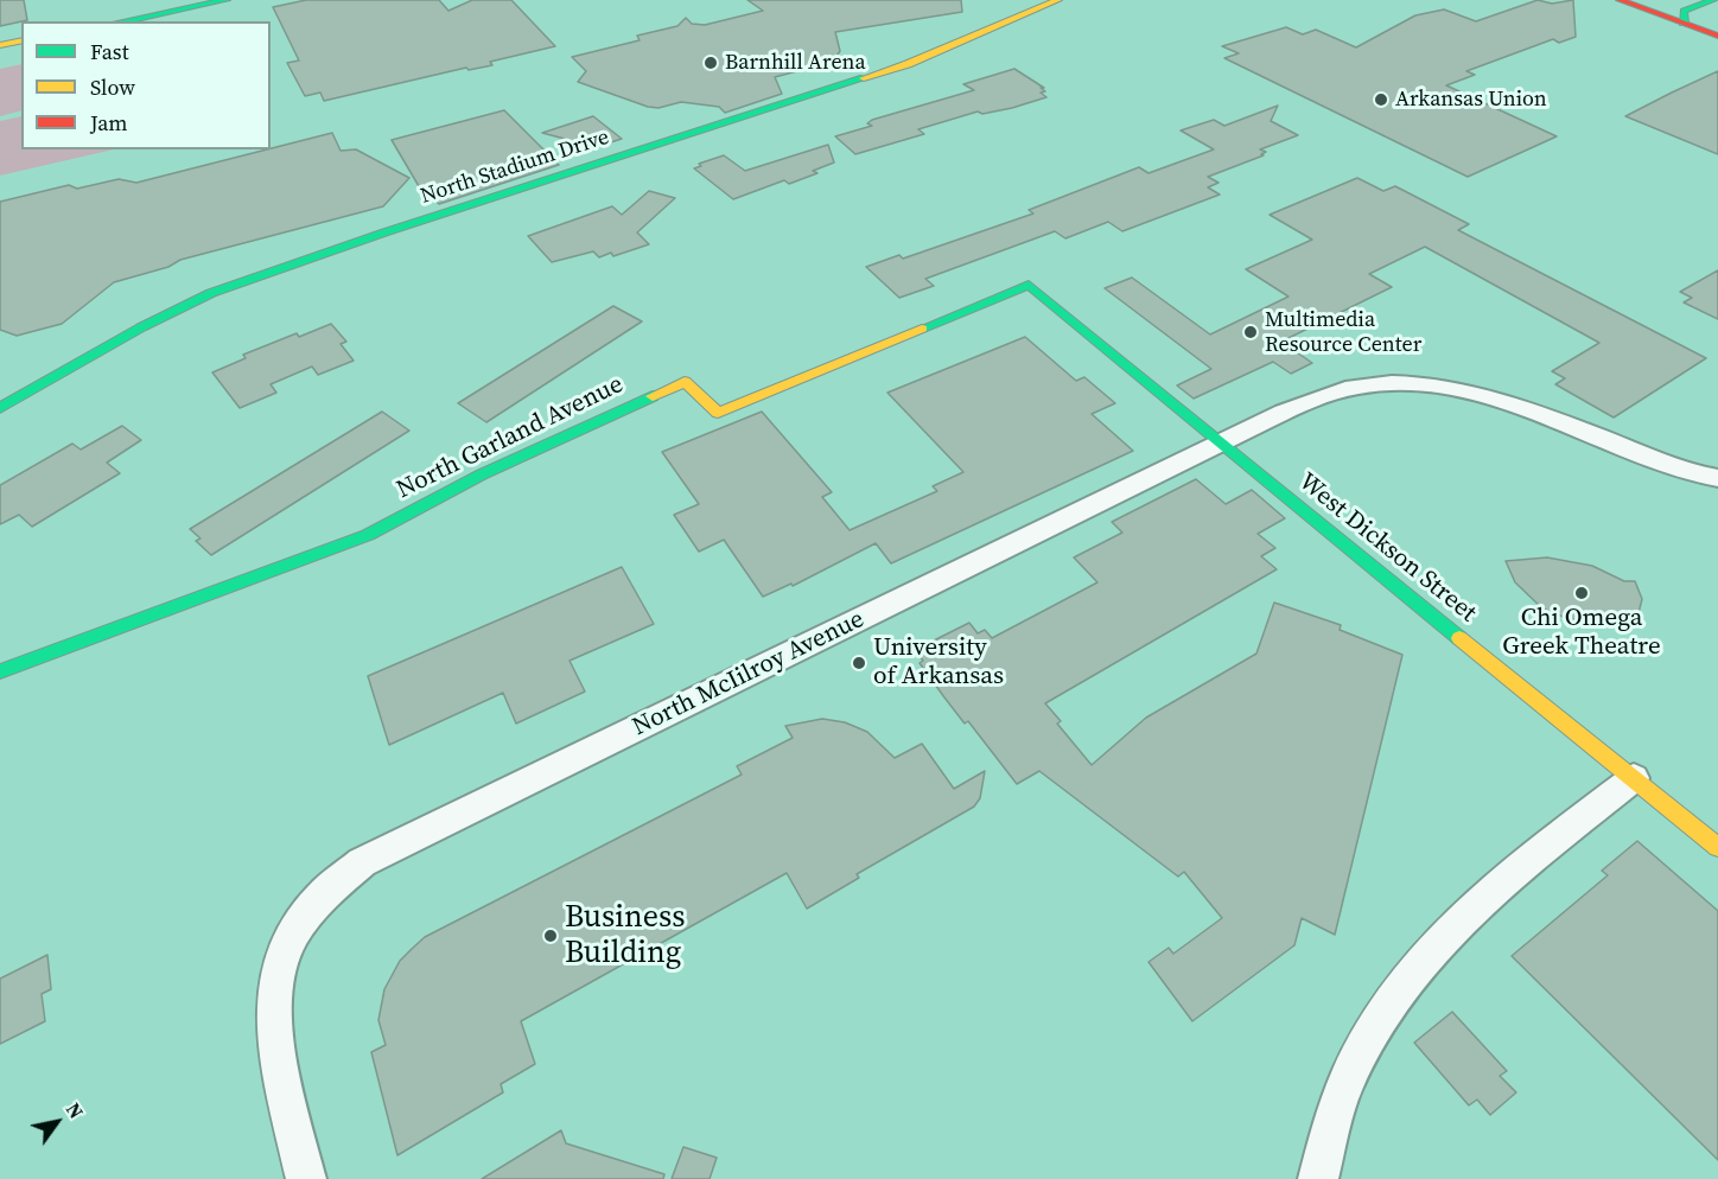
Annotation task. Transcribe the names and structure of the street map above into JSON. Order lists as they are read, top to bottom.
{
  "streets": {
    "street": [
      "North Stadium Drive",
      "North Garland Avenue",
      "West Dickson Street",
      "North McIilroy Avenue"
    ]
  },
  "crossings": [
    ["North Garland Avenue", "West Dickson Street"],
    ["West Dickson Street", "North McIilroy Avenue"]
  ],
  "places": [
    "Barnhill Arena",
    "Arkansas Union",
    "Multimedia Resource Center",
    "Chi Omega Greek Theatre",
    "University of Arkansas",
    "Business Building"
  ],
  "legend": ["Fast", "Slow", "Jam"],
  "north": "top right"
}
